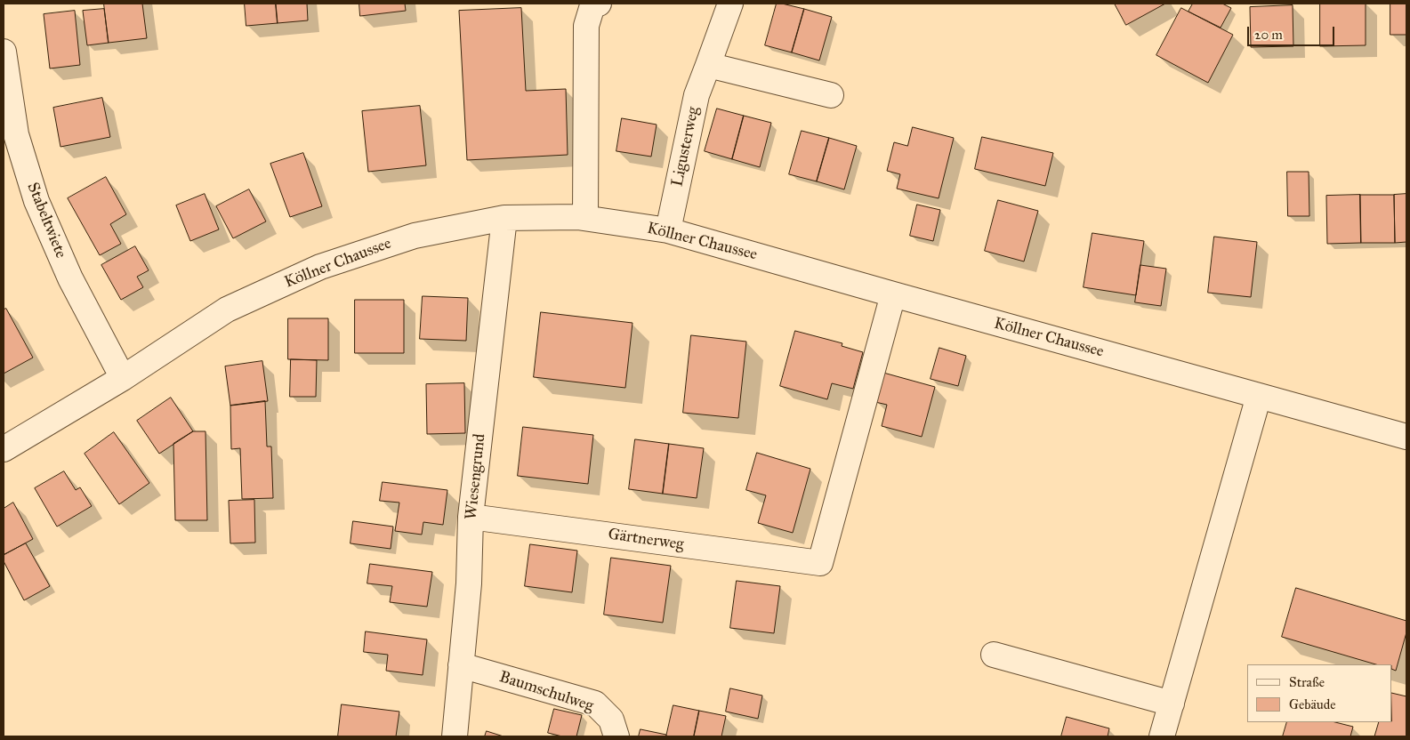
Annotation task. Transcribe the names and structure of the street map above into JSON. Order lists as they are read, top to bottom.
{
  "streets": {
    "street": [
      "Ligusterweg",
      "Stabeltwiete",
      "Köllner Chaussee",
      "Wiesengrund",
      "Gärtnerweg",
      "Baumschulweg"
    ]
  },
  "crossings": [
    ["Ligusterweg", "Köllner Chaussee"],
    ["Stabeltwiete", "Köllner Chaussee"],
    ["Köllner Chaussee", "Wiesengrund"],
    ["Köllner Chaussee", "Gärtnerweg"],
    ["Wiesengrund", "Gärtnerweg"],
    ["Wiesengrund", "Baumschulweg"]
  ],
  "legend": ["Straße", "Gebäude"],
  "scale_bar": "20 m"
}
